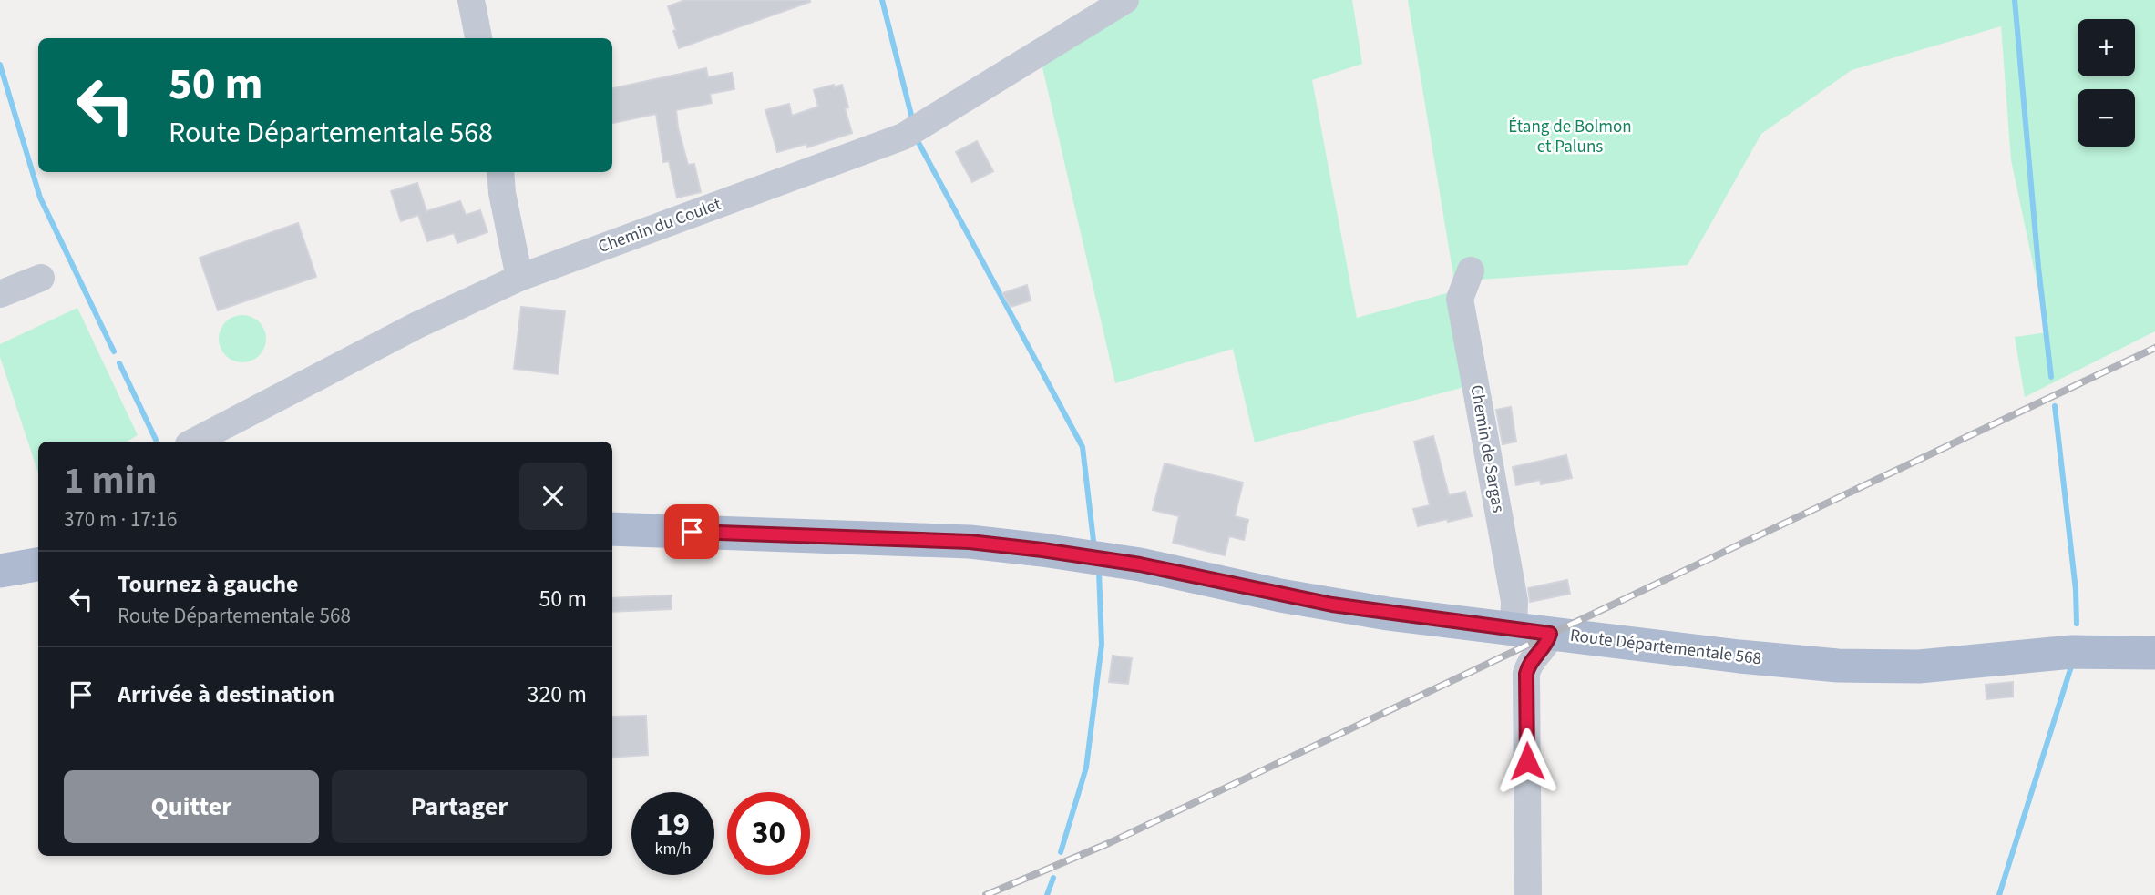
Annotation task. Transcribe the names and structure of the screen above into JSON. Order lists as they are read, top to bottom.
{
  "streets": {
    "main road": ["Route Départementale 568"],
    "street": ["Chemin du Coulet", "Chemin de Sargas"]
  },
  "crossings": [
    ["Chemin de Sargas", "Route Départementale 568"]
  ],
  "parks": ["Étang de Bolmon et Paluns"],
  "page": {
    "map_buttons": ["+", "−"],
    "turn": ["50 m", "Route Départementale 568"],
    "heading": ["1 min", "370 m · 17:16"],
    "list": [
      {
        "name": "Tournez à gauche",
        "note": "Route Départementale 568",
        "value": "50 m"
      },
      {
        "name": "Arrivée à destination",
        "value": "320 m"
      }
    ],
    "buttons": ["Quitter", "Partager"],
    "speed": "19 km/h",
    "limit": "30"
  }
}
